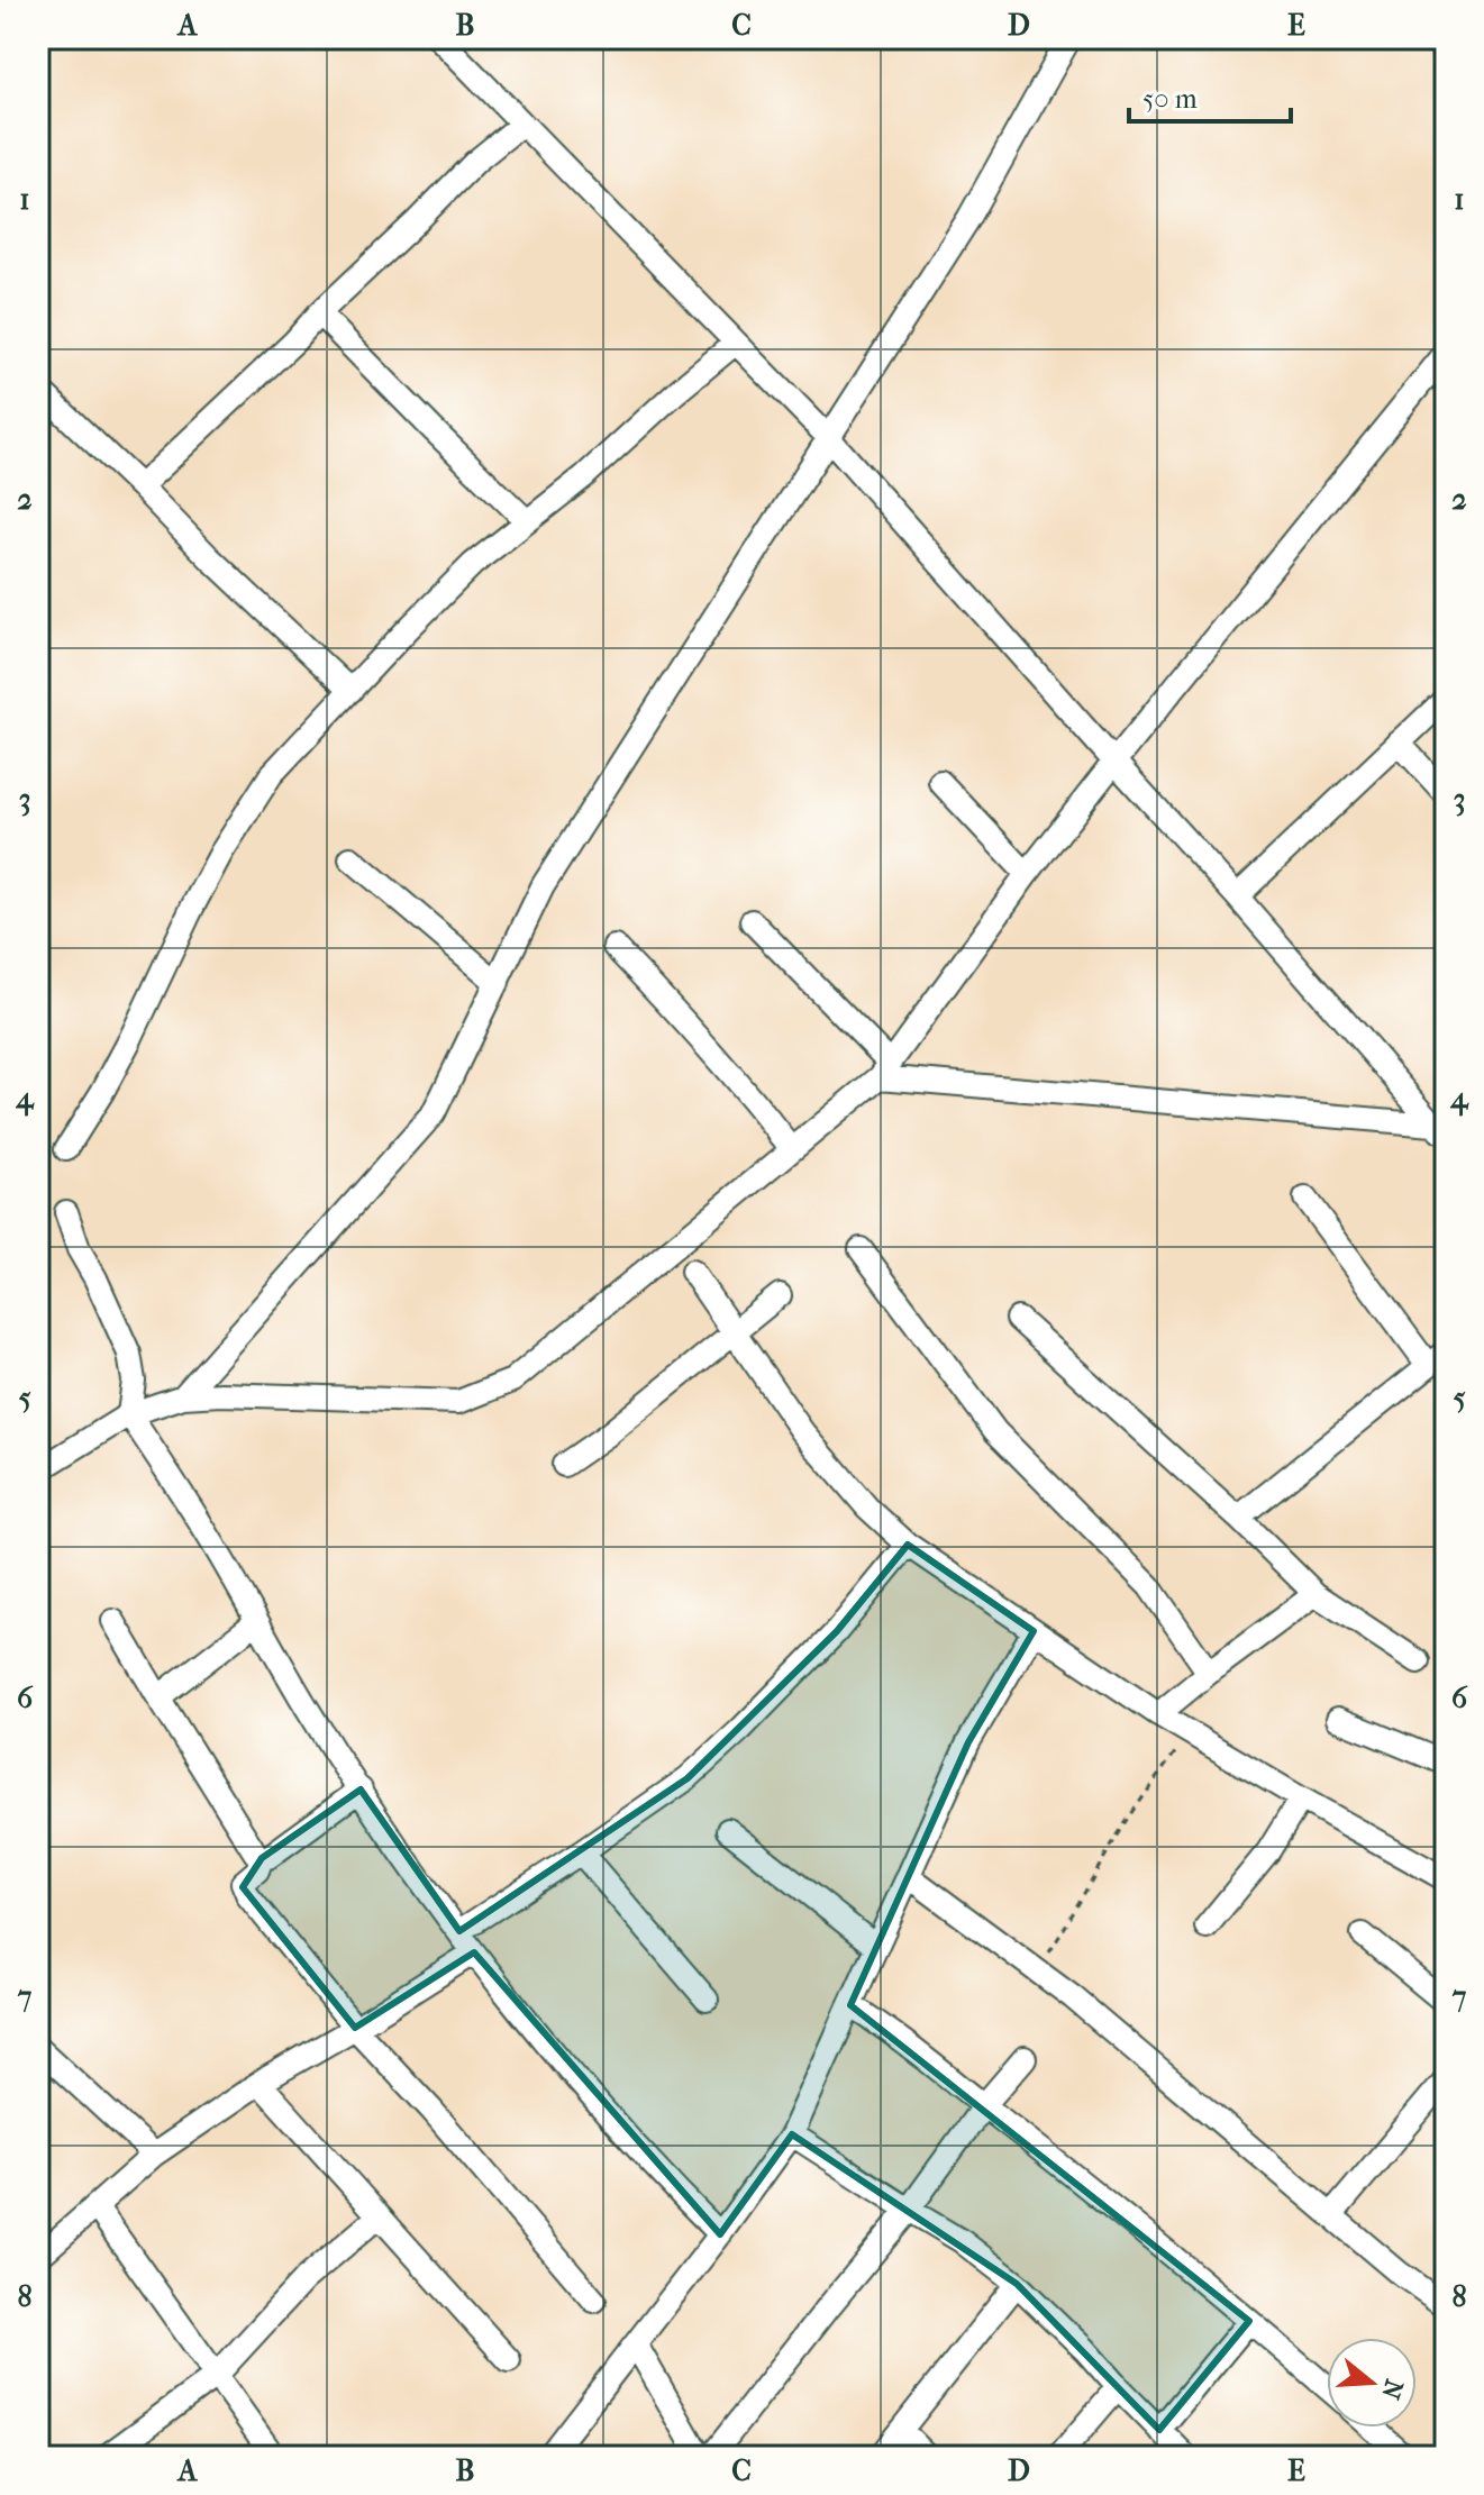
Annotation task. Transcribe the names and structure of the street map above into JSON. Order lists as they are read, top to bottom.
{
  "scale_bar": "50 m",
  "north": "right",
  "grid": {
    "columns": [
      "A",
      "B",
      "C",
      "D",
      "E"
    ],
    "rows": [
      "1",
      "2",
      "3",
      "4",
      "5",
      "6",
      "7",
      "8"
    ]
  }
}
